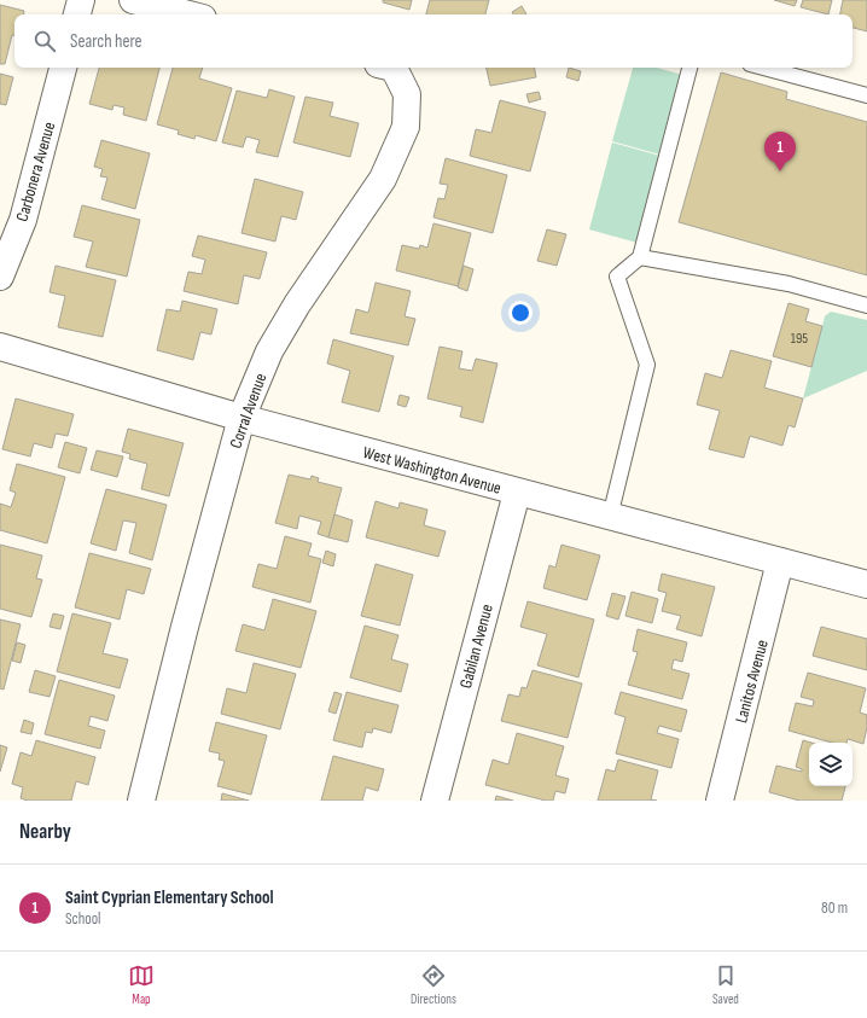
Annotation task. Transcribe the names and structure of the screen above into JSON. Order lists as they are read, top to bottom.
{
  "streets": {
    "street": [
      "Carbonera Avenue",
      "Corral Avenue",
      "West Washington Avenue",
      "Gabilan Avenue",
      "Lanitos Avenue"
    ]
  },
  "crossings": [
    ["Corral Avenue", "West Washington Avenue"],
    ["West Washington Avenue", "Gabilan Avenue"],
    ["West Washington Avenue", "Lanitos Avenue"]
  ],
  "house_numbers": ["195"],
  "page": {
    "search": "Search here",
    "pins": "1",
    "heading": "Nearby",
    "list": [
      {
        "mark": "1",
        "name": "Saint Cyprian Elementary School",
        "note": "School",
        "value": "80 m"
      }
    ],
    "nav": ["Map", "Directions", "Saved"]
  }
}
